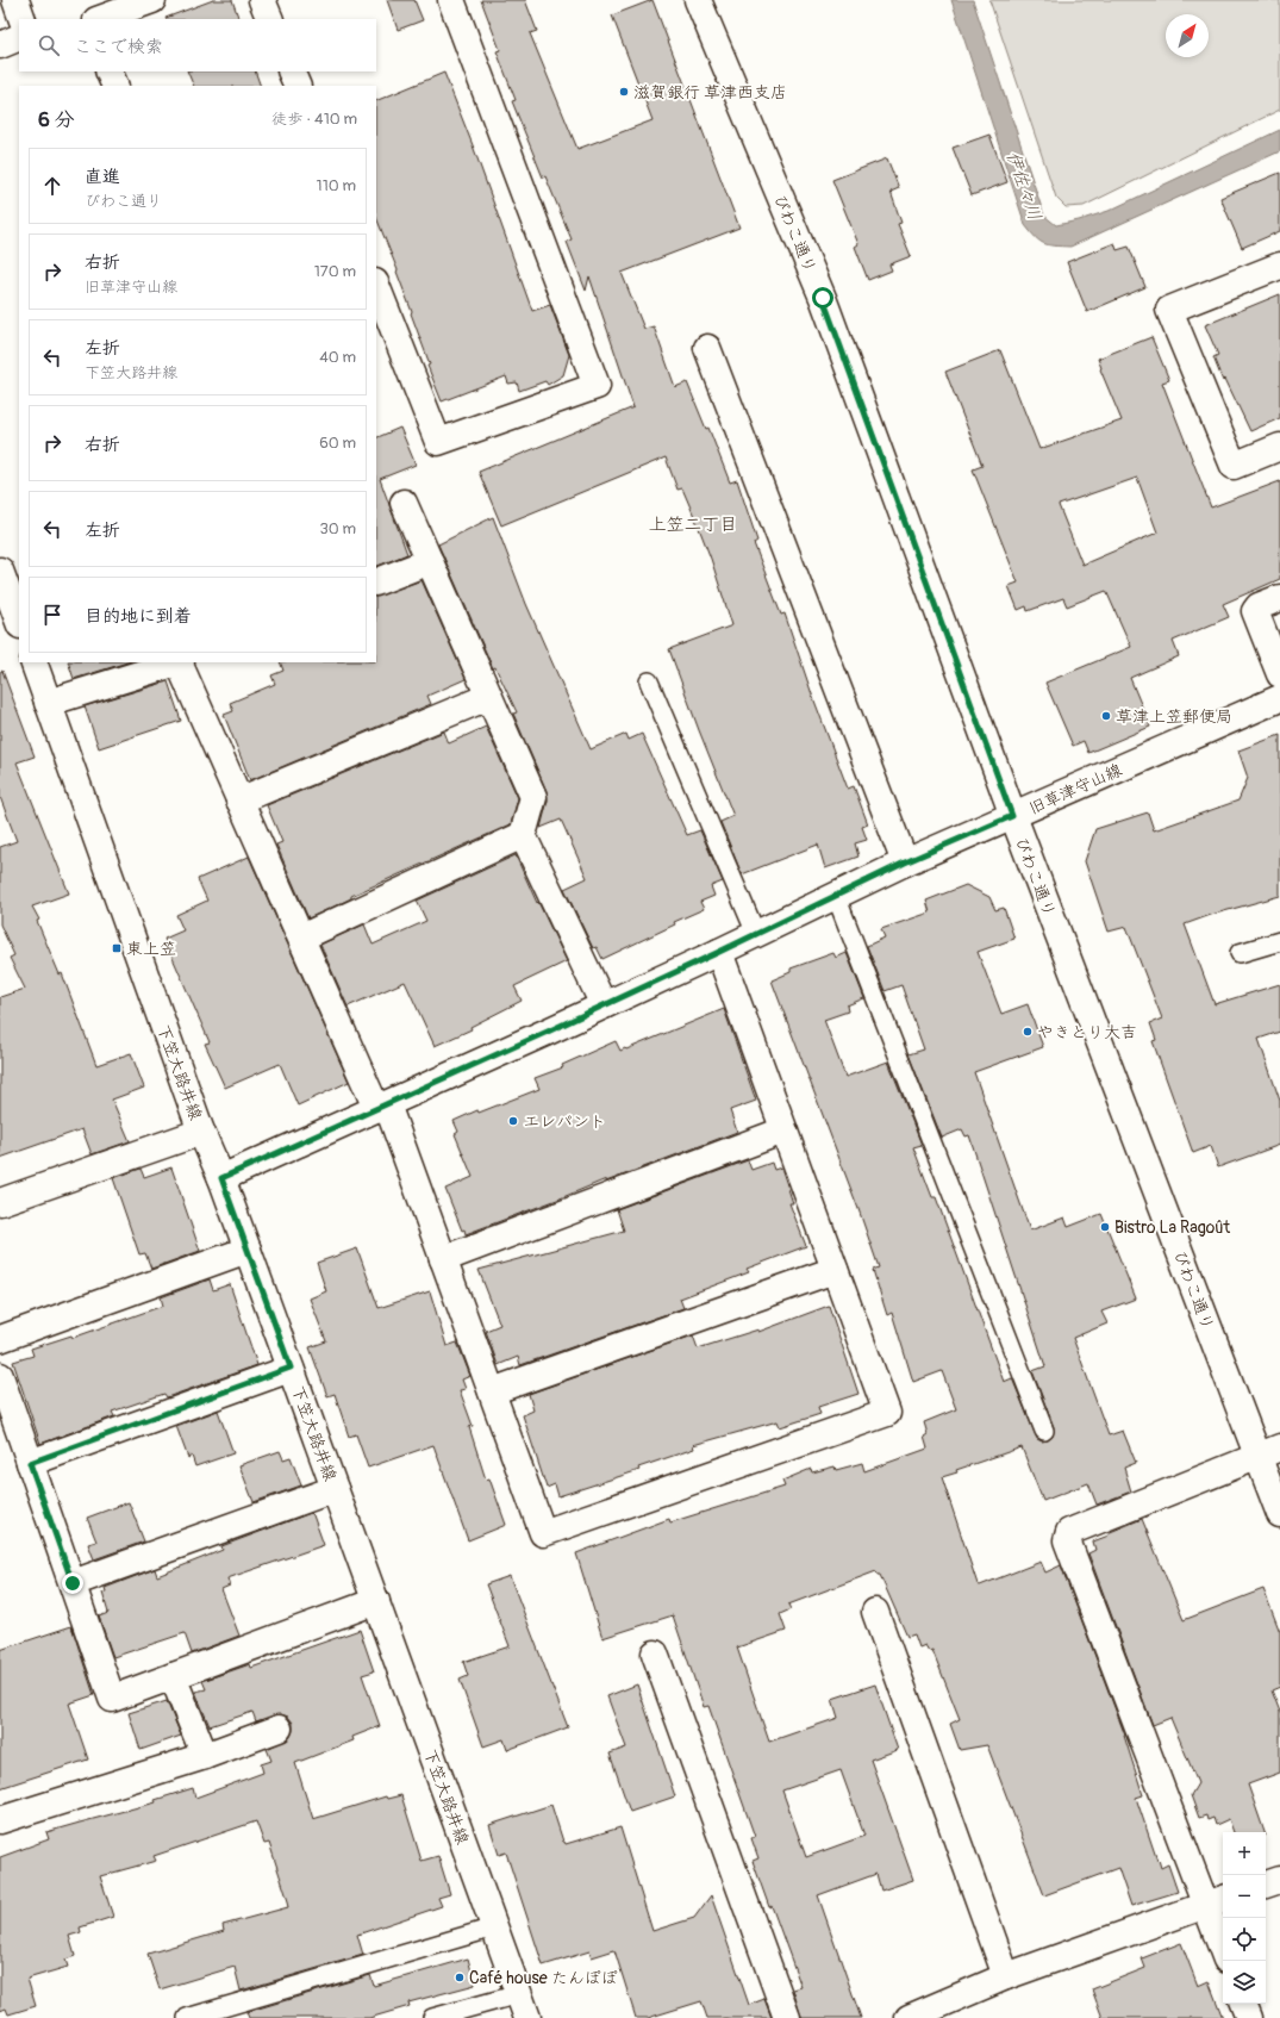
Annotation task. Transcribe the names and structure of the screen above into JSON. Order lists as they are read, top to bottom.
{
  "streets": {
    "street": ["びわこ通り", "旧草津守山線", "下笠大路井線"]
  },
  "crossings": [
    ["びわこ通り", "旧草津守山線"],
    ["旧草津守山線", "下笠大路井線"]
  ],
  "districts": ["上笠二丁目"],
  "water": ["伊佐々川"],
  "places": {
    "other": [
      "滋賀銀行 草津西支店",
      "草津上笠郵便局",
      "やきとり大吉",
      "エレパント",
      "Bistro La Ragoût",
      "Café house たんぽぽ"
    ],
    "transit": ["東上笠"]
  },
  "north": "top right",
  "page": {
    "search": "ここで検索",
    "heading": ["6 分", "徒歩 · 410 m"],
    "list": [
      ["直進", "びわこ通り", "110 m"],
      ["右折", "旧草津守山線", "170 m"],
      ["左折", "下笠大路井線", "40 m"],
      ["右折", "60 m"],
      ["左折", "30 m"],
      "目的地に到着"
    ],
    "map_buttons": ["+", "−"]
  }
}
